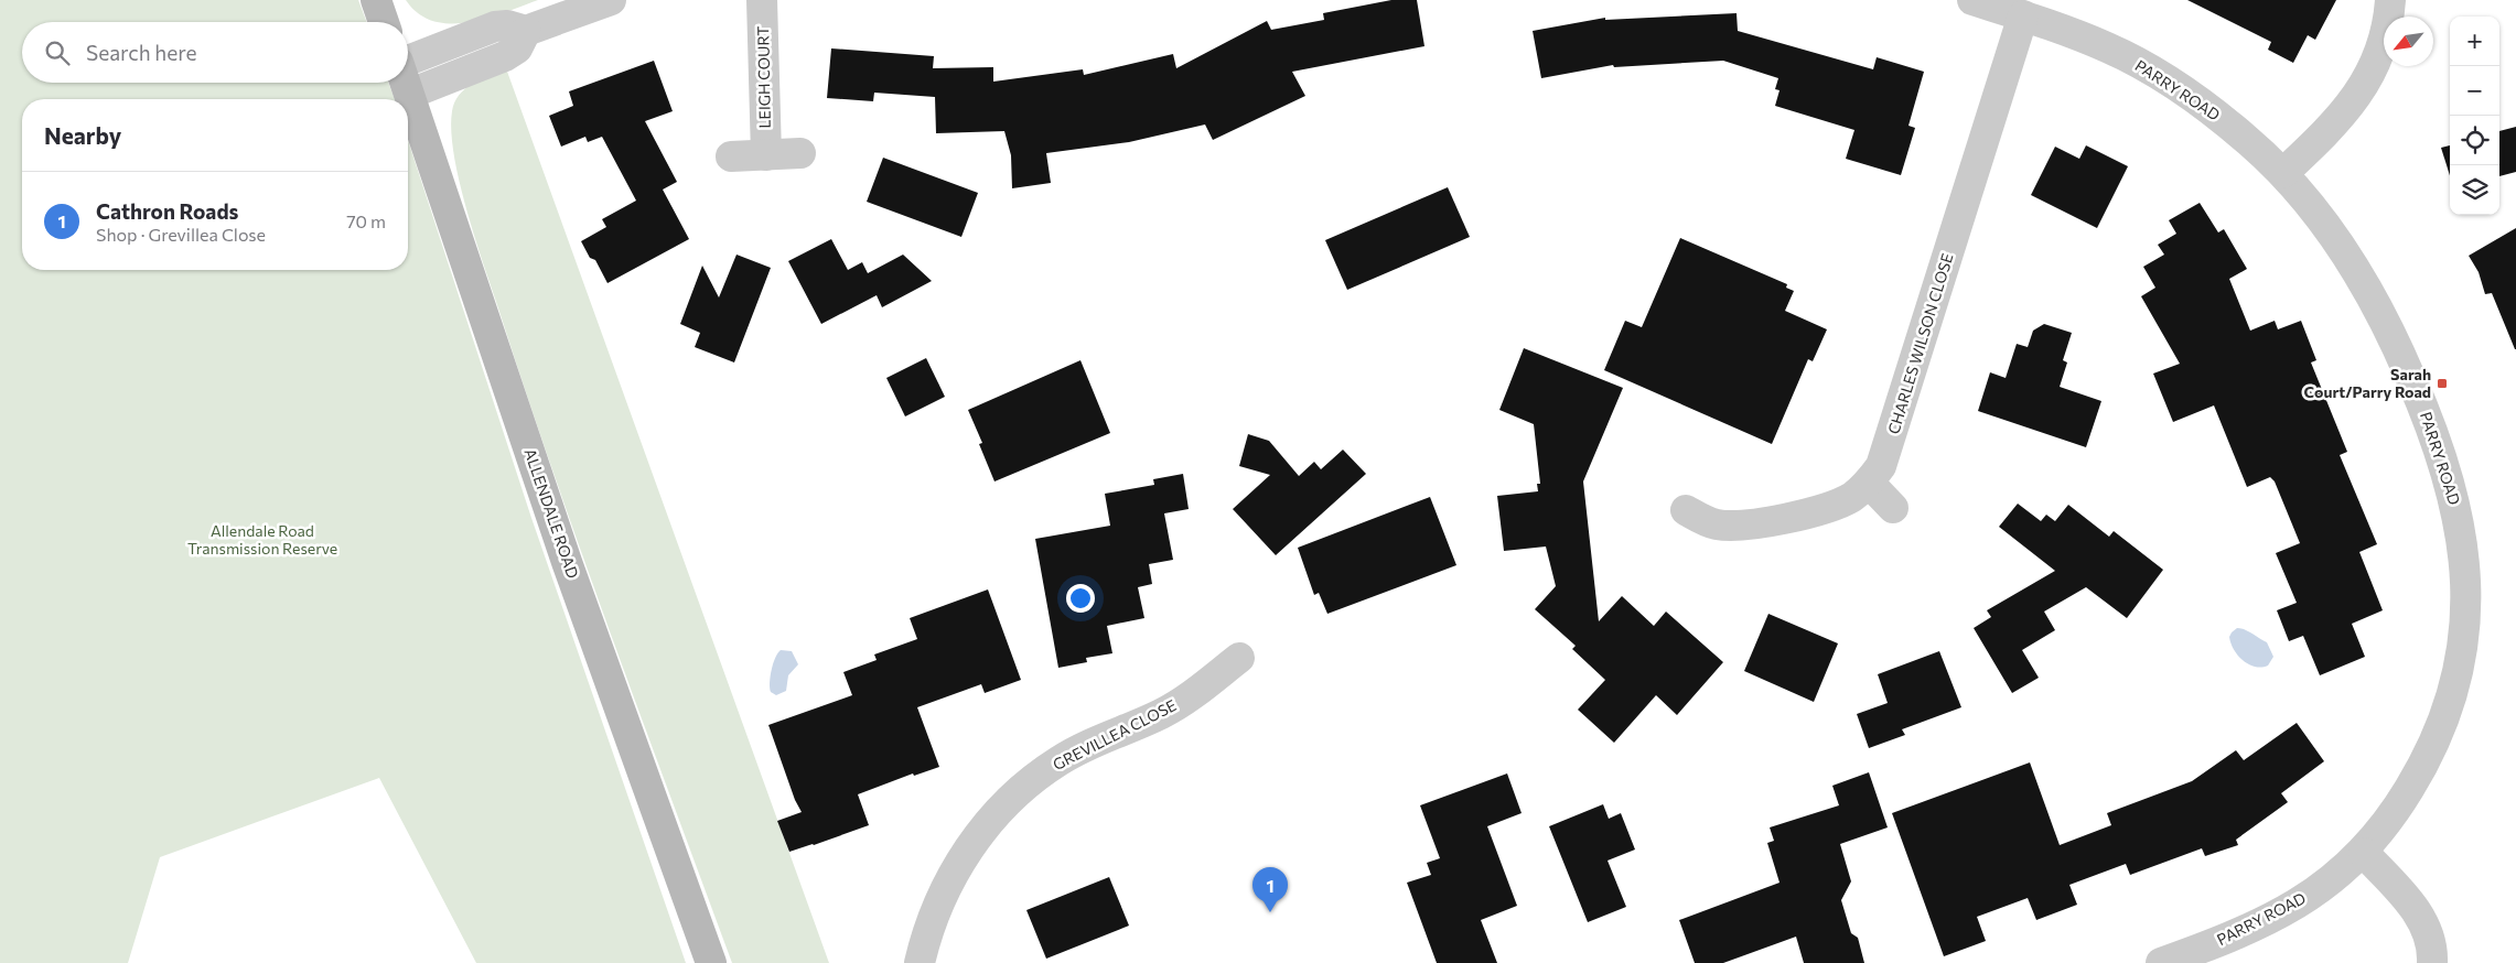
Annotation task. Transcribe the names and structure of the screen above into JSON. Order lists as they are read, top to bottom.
{
  "streets": {
    "street": [
      "LEIGH COURT",
      "PARRY ROAD",
      "CHARLES WILSON CLOSE",
      "ALLENDALE ROAD",
      "GREVILLEA CLOSE"
    ]
  },
  "crossings": [
    ["PARRY ROAD", "CHARLES WILSON CLOSE"]
  ],
  "parks": ["Allendale Road Transmission Reserve"],
  "places": {
    "transit": ["Sarah Court/Parry Road"]
  },
  "north": "bottom left",
  "page": {
    "map_buttons": ["+", "−"],
    "search": "Search here",
    "heading": "Nearby",
    "list": [
      {
        "mark": "1",
        "name": "Cathron Roads",
        "note": "Shop · Grevillea Close",
        "value": "70 m"
      }
    ],
    "pins": "1"
  }
}
